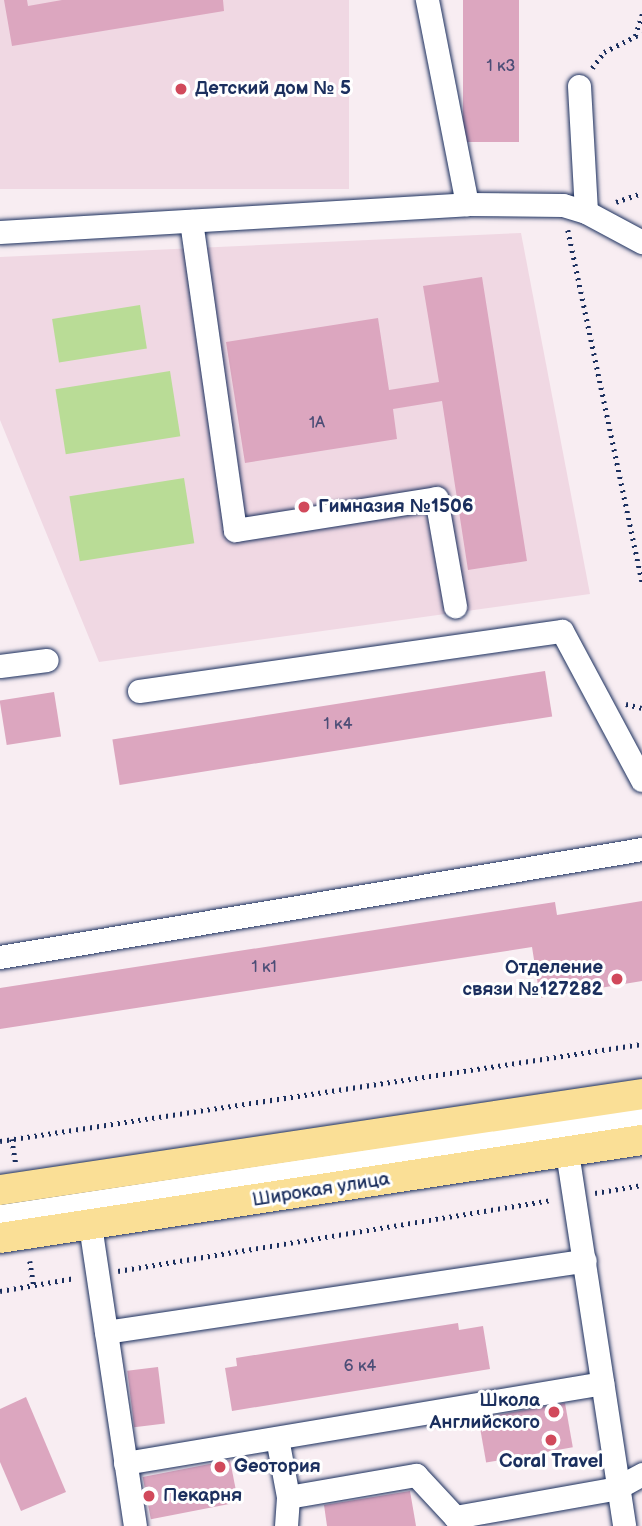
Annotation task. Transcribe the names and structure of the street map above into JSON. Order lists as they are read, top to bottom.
{
  "streets": {
    "main road": ["Широкая улица"]
  },
  "places": [
    "Детский дом № 5",
    "Гимназия №1506",
    "Отделение связи №127282",
    "Школа Английского",
    "Coral Travel",
    "Gеотория",
    "Пекарня"
  ],
  "house_numbers": [
    "1 к3",
    "1А",
    "1 к4",
    "1 к1",
    "6 к4"
  ]
}
